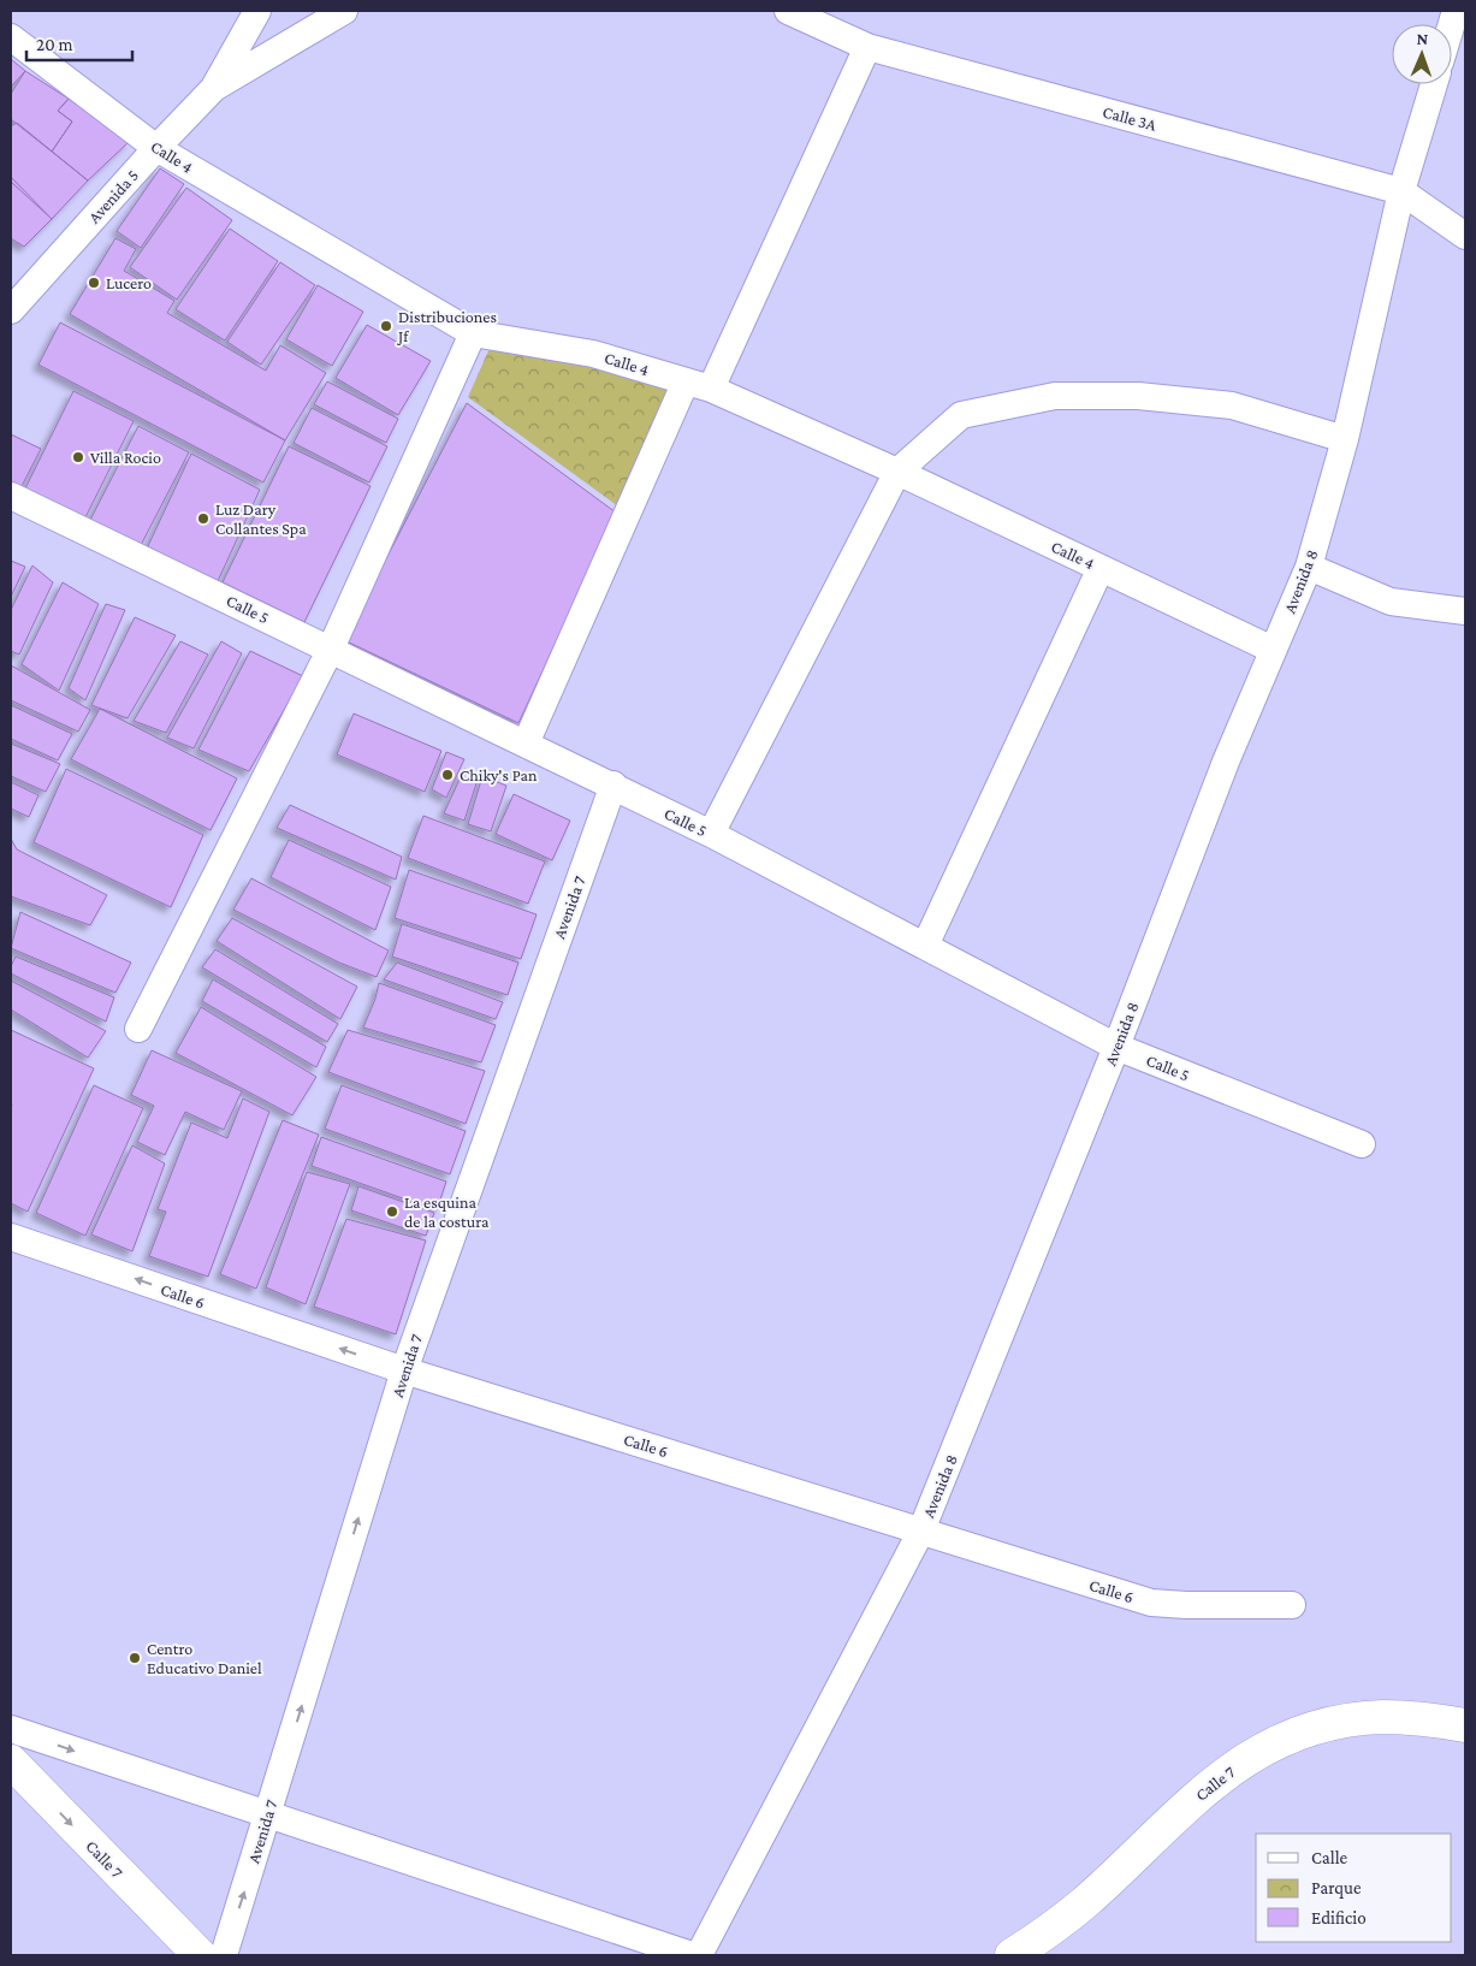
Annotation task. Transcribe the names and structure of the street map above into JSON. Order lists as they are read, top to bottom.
{
  "streets": {
    "street": [
      "Calle 3A",
      "Calle 4",
      "Avenida 5",
      "Avenida 8",
      "Calle 5",
      "Avenida 7",
      "Calle 6",
      "Calle 7"
    ]
  },
  "crossings": [
    ["Calle 3A", "Avenida 8"],
    ["Calle 4", "Avenida 5"],
    ["Calle 4", "Avenida 8"],
    ["Avenida 8", "Calle 5"],
    ["Avenida 8", "Calle 6"],
    ["Calle 5", "Avenida 7"],
    ["Avenida 7", "Calle 6"]
  ],
  "one_way": ["Avenida 7"],
  "places": [
    "Lucero",
    "Distribuciones Jf",
    "Villa Rocio",
    "Luz Dary Collantes Spa",
    "Chiky's Pan",
    "La esquina de la costura",
    "Centro Educativo Daniel"
  ],
  "legend": ["Calle", "Parque", "Edificio"],
  "scale_bar": "20 m",
  "north": "top"
}
